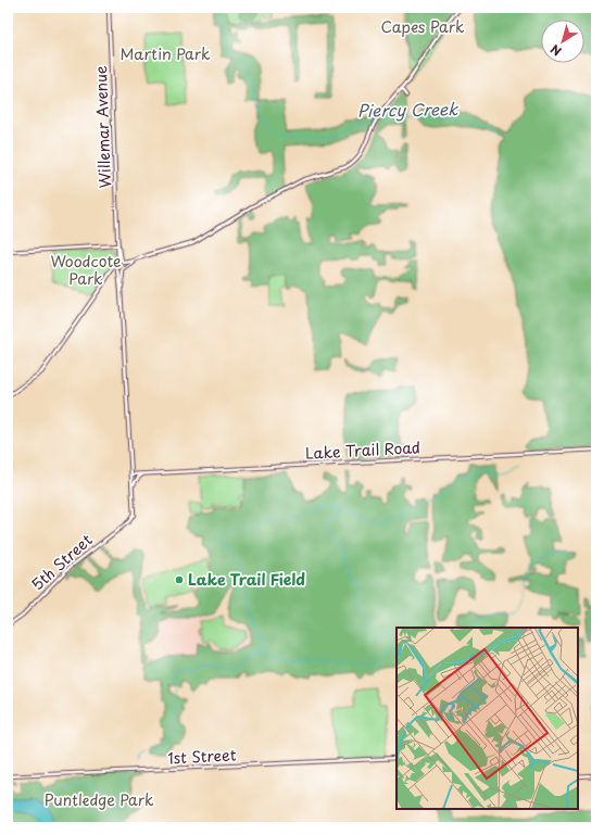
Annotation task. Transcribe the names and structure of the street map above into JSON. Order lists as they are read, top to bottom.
{
  "streets": {
    "street": [
      "Willemar Avenue",
      "Lake Trail Road",
      "5th Street",
      "1st Street"
    ]
  },
  "water": ["Piercy Creek"],
  "parks": [
    "Capes Park",
    "Martin Park",
    "Woodcote Park",
    "Puntledge Park"
  ],
  "places": ["Lake Trail Field"],
  "north": "bottom left"
}
